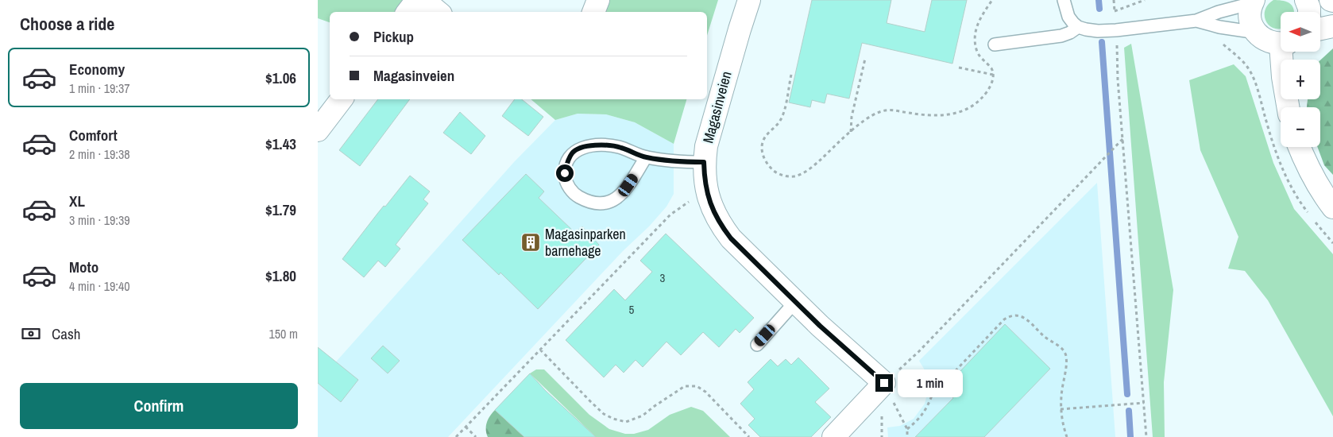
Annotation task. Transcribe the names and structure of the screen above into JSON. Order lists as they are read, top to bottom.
{
  "streets": {
    "street": ["Magasinveien"]
  },
  "places": {
    "building": ["Magasinparken barnehage"]
  },
  "house_numbers": ["3", "5"],
  "north": "left",
  "page": {
    "heading": "Choose a ride",
    "map_buttons": ["+", "−"],
    "banner": ["Pickup", "Magasinveien"],
    "list": [
      {
        "name": "Economy",
        "note": "1 min · 19:37",
        "value": "$1.06"
      },
      {
        "name": "Comfort",
        "note": "2 min · 19:38",
        "value": "$1.43"
      },
      {
        "name": "XL",
        "note": "3 min · 19:39",
        "value": "$1.79"
      },
      {
        "name": "Moto",
        "note": "4 min · 19:40",
        "value": "$1.80"
      }
    ],
    "pay": ["Cash", "150 m"],
    "bubble": "1 min",
    "buttons": "Confirm"
  }
}
